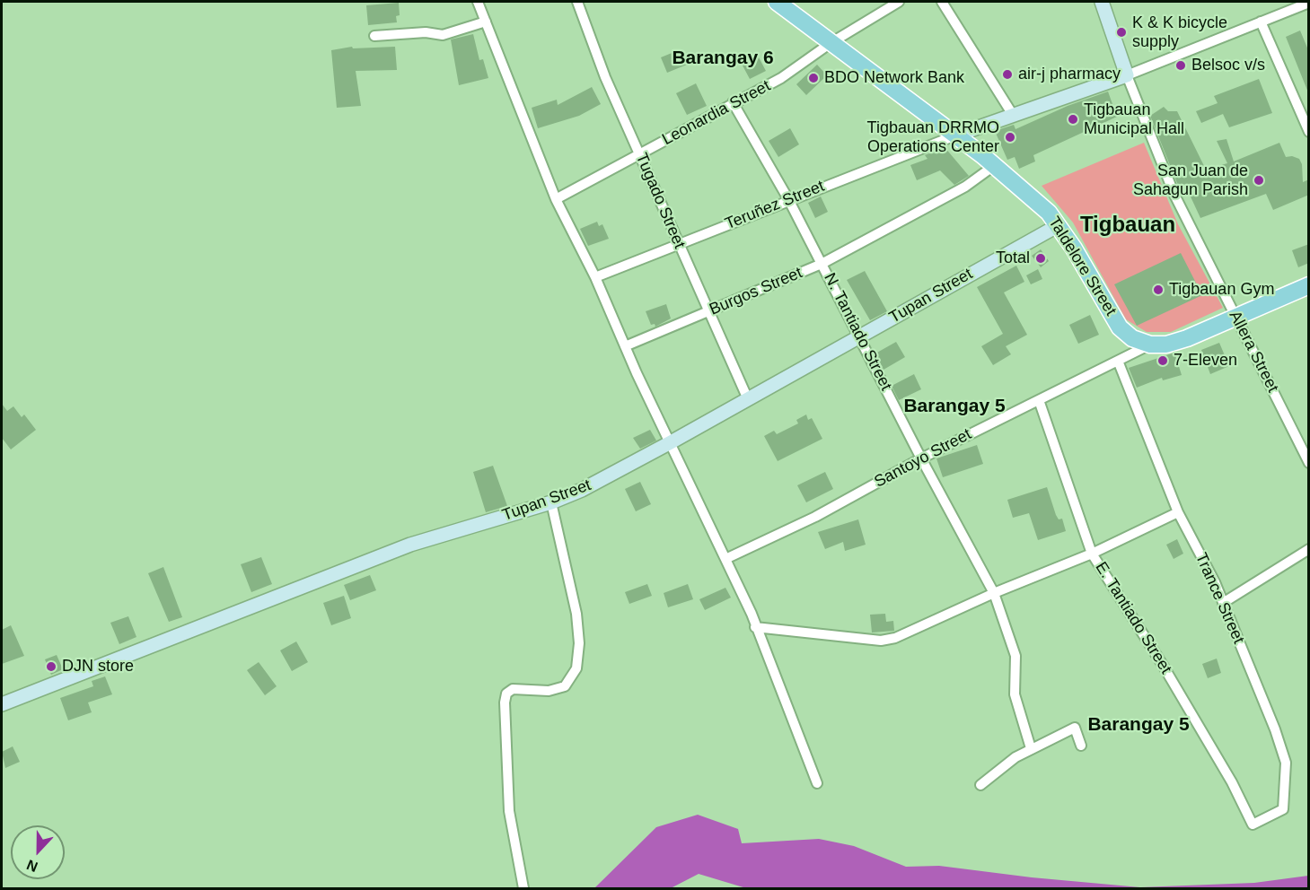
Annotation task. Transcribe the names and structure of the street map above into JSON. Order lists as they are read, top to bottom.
{
  "streets": {
    "main road": ["Taldelore Street", "Tupan Street", "Allera Street"],
    "street": [
      "Leonardia Street",
      "Tugado Street",
      "Teruñez Street",
      "Burgos Street",
      "N. Tantiado Street",
      "Santoyo Street",
      "Trance Street",
      "E. Tantiado Street"
    ]
  },
  "crossings": [
    ["Leonardia Street", "Tugado Street"],
    ["Leonardia Street", "Taldelore Street"],
    ["Leonardia Street", "N. Tantiado Street"],
    ["Tugado Street", "Teruñez Street"],
    ["Tugado Street", "Burgos Street"],
    ["Tugado Street", "Tupan Street"],
    ["Teruñez Street", "Taldelore Street"],
    ["Teruñez Street", "N. Tantiado Street"],
    ["Taldelore Street", "Burgos Street"],
    ["Taldelore Street", "Tupan Street"],
    ["Taldelore Street", "Santoyo Street"],
    ["Burgos Street", "N. Tantiado Street"],
    ["Tupan Street", "N. Tantiado Street"],
    ["N. Tantiado Street", "Santoyo Street"],
    ["Santoyo Street", "Trance Street"],
    ["Santoyo Street", "E. Tantiado Street"],
    ["Trance Street", "E. Tantiado Street"]
  ],
  "districts": [
    "Barangay 6",
    "Tigbauan",
    "Barangay 5",
    "Barangay 5"
  ],
  "places": [
    "K & K bicycle supply",
    "Belsoc v/s",
    "air-j pharmacy",
    "BDO Network Bank",
    "Tigbauan Municipal Hall",
    "Tigbauan DRRMO Operations Center",
    "San Juan de Sahagun Parish",
    "Total",
    "Tigbauan Gym",
    "7-Eleven",
    "DJN store"
  ],
  "north": "bottom"
}
